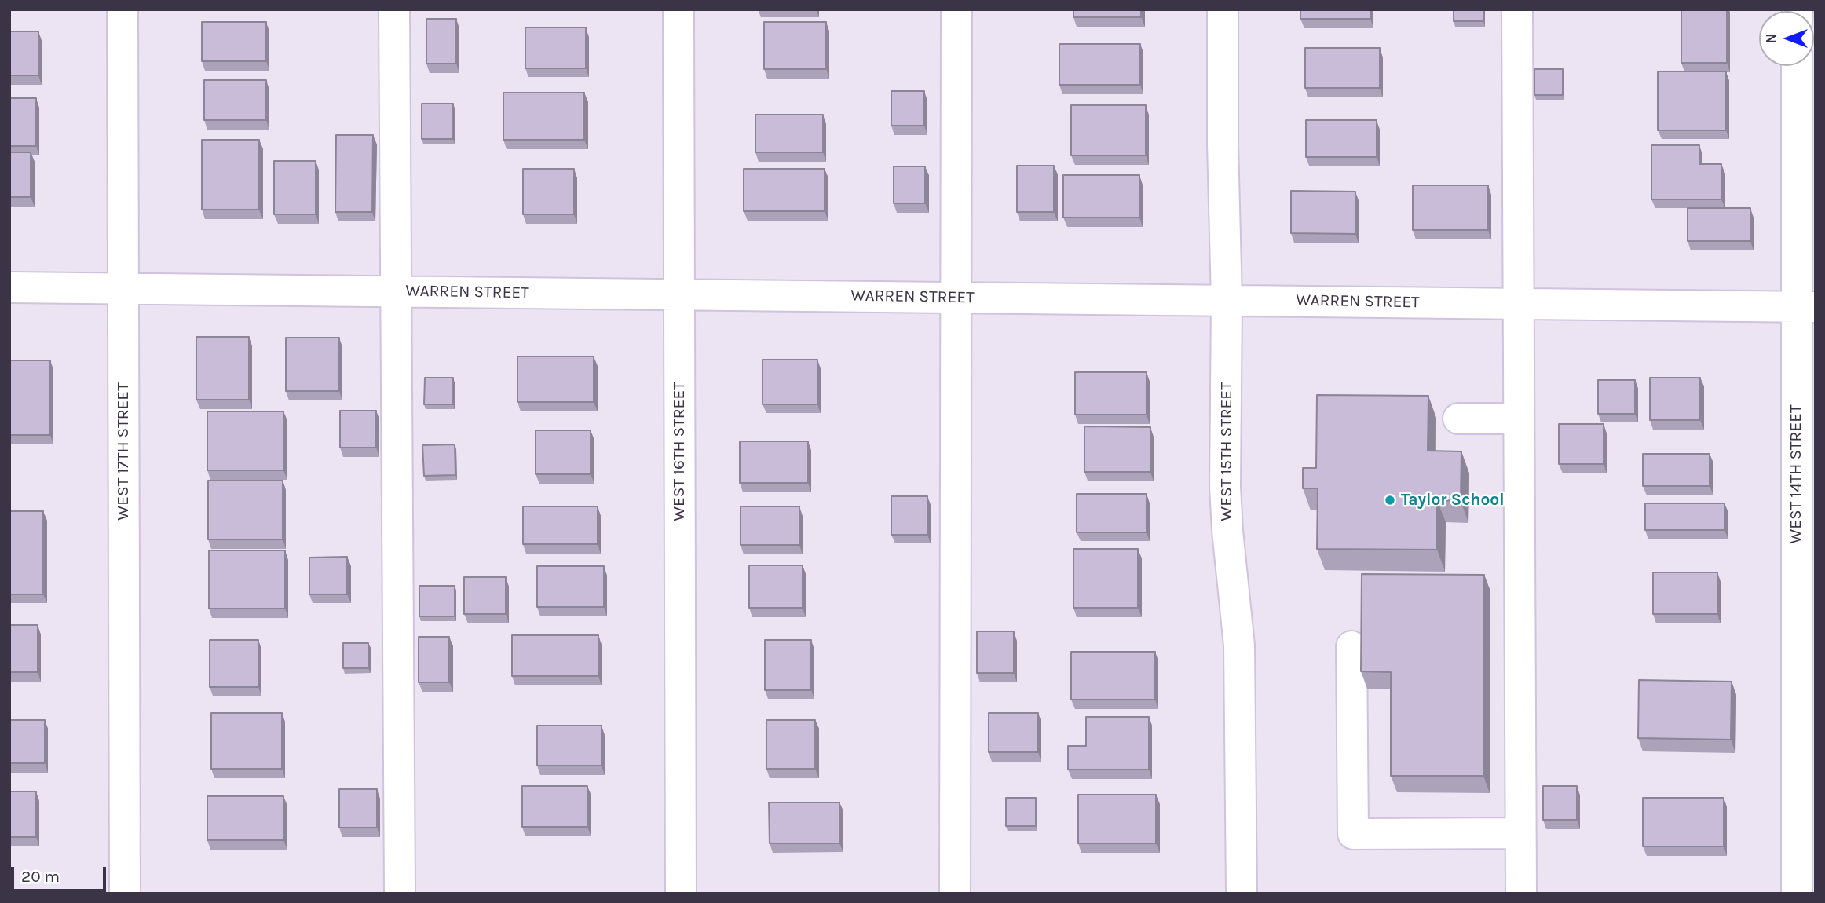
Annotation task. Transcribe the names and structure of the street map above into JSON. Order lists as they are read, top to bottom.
{
  "streets": {
    "street": [
      "WARREN STREET",
      "WEST 17TH STREET",
      "WEST 16TH STREET",
      "WEST 15TH STREET",
      "WEST 14TH STREET"
    ]
  },
  "crossings": [
    ["WARREN STREET", "WEST 17TH STREET"],
    ["WARREN STREET", "WEST 16TH STREET"],
    ["WARREN STREET", "WEST 15TH STREET"],
    ["WARREN STREET", "WEST 14TH STREET"]
  ],
  "places": ["Taylor School"],
  "scale_bar": "20 m",
  "north": "left"
}
